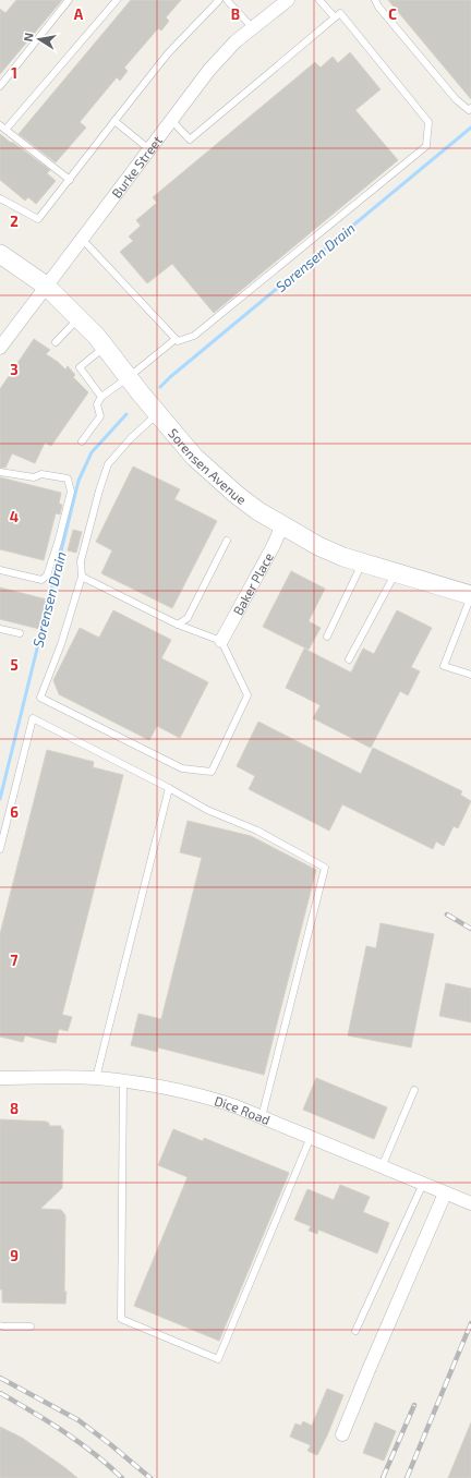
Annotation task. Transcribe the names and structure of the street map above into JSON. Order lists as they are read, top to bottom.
{
  "streets": {
    "street": [
      "Burke Street",
      "Sorensen Avenue",
      "Baker Place",
      "Dice Road"
    ]
  },
  "crossings": [
    ["Burke Street", "Sorensen Avenue"],
    ["Sorensen Avenue", "Baker Place"]
  ],
  "water": ["Sorensen Drain"],
  "north": "left",
  "grid": {
    "columns": ["A", "B", "C"],
    "rows": [
      "1",
      "2",
      "3",
      "4",
      "5",
      "6",
      "7",
      "8",
      "9"
    ]
  }
}
